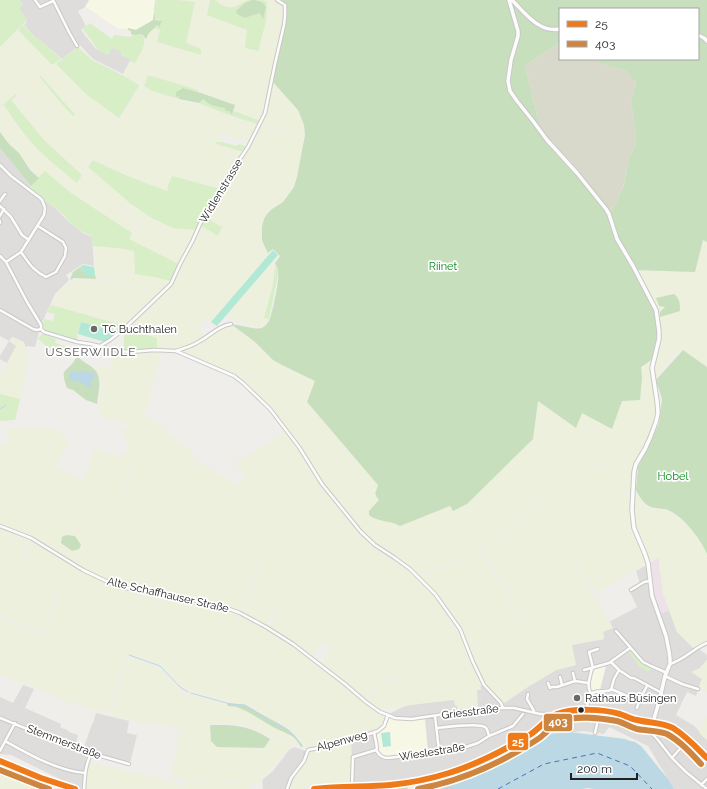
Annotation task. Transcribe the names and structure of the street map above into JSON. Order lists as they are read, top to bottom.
{
  "streets": {
    "street": [
      "Widlenstrasse",
      "Alte Schaffhauser Straße",
      "Griesstraße",
      "Alpenweg",
      "Stemmerstraße",
      "Wieslestraße"
    ]
  },
  "crossings": [
    ["Alte Schaffhauser Straße", "Griesstraße"],
    ["Alte Schaffhauser Straße", "Alpenweg"],
    ["Griesstraße", "Alpenweg"]
  ],
  "districts": ["USSERWIIDLE"],
  "parks": ["Riinet", "Hobel"],
  "places": ["TC Buchthalen", "Rathaus Büsingen"],
  "lines": ["transit line 25", "transit line 403"],
  "legend": ["25", "403"],
  "scale_bar": "200 m"
}
